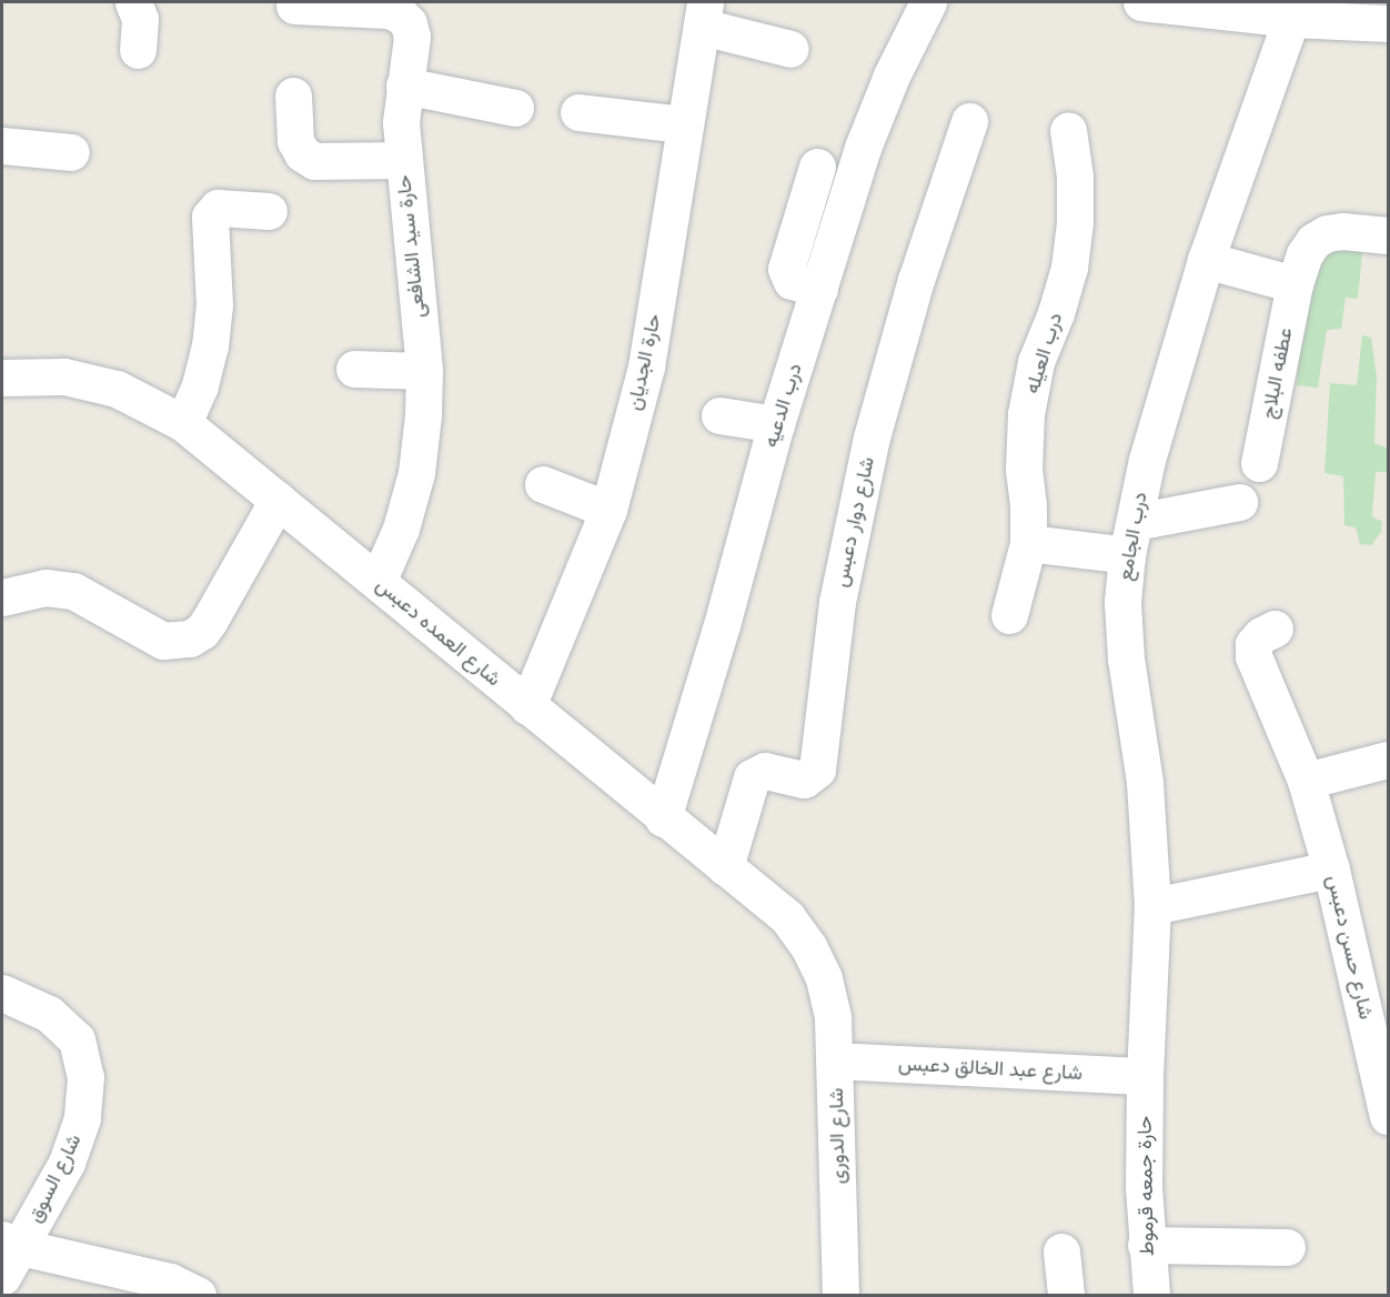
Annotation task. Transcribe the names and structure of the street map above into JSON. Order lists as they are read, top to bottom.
{
  "streets": {
    "street": [
      "حارة سيد الشافعى",
      "درب العيله",
      "حارة الجديان",
      "عطفه البلاج",
      "درب الدعيه",
      "شارع دوار دعبس",
      "درب الجامع",
      "شارع العمده دعبس",
      "شارع حسن دعبس",
      "شارع عبد الخالق دعبس",
      "شارع الدورى",
      "شارع السوق",
      "حارة جمعه قرموط"
    ]
  },
  "crossings": [
    ["حارة سيد الشافعى", "شارع العمده دعبس"],
    ["حارة الجديان", "شارع العمده دعبس"],
    ["درب الدعيه", "شارع العمده دعبس"],
    ["شارع دوار دعبس", "شارع العمده دعبس"],
    ["درب الجامع", "شارع عبد الخالق دعبس"],
    ["درب الجامع", "حارة جمعه قرموط"],
    ["شارع العمده دعبس", "شارع الدورى"],
    ["شارع عبد الخالق دعبس", "شارع الدورى"],
    ["شارع عبد الخالق دعبس", "حارة جمعه قرموط"]
  ]
}
